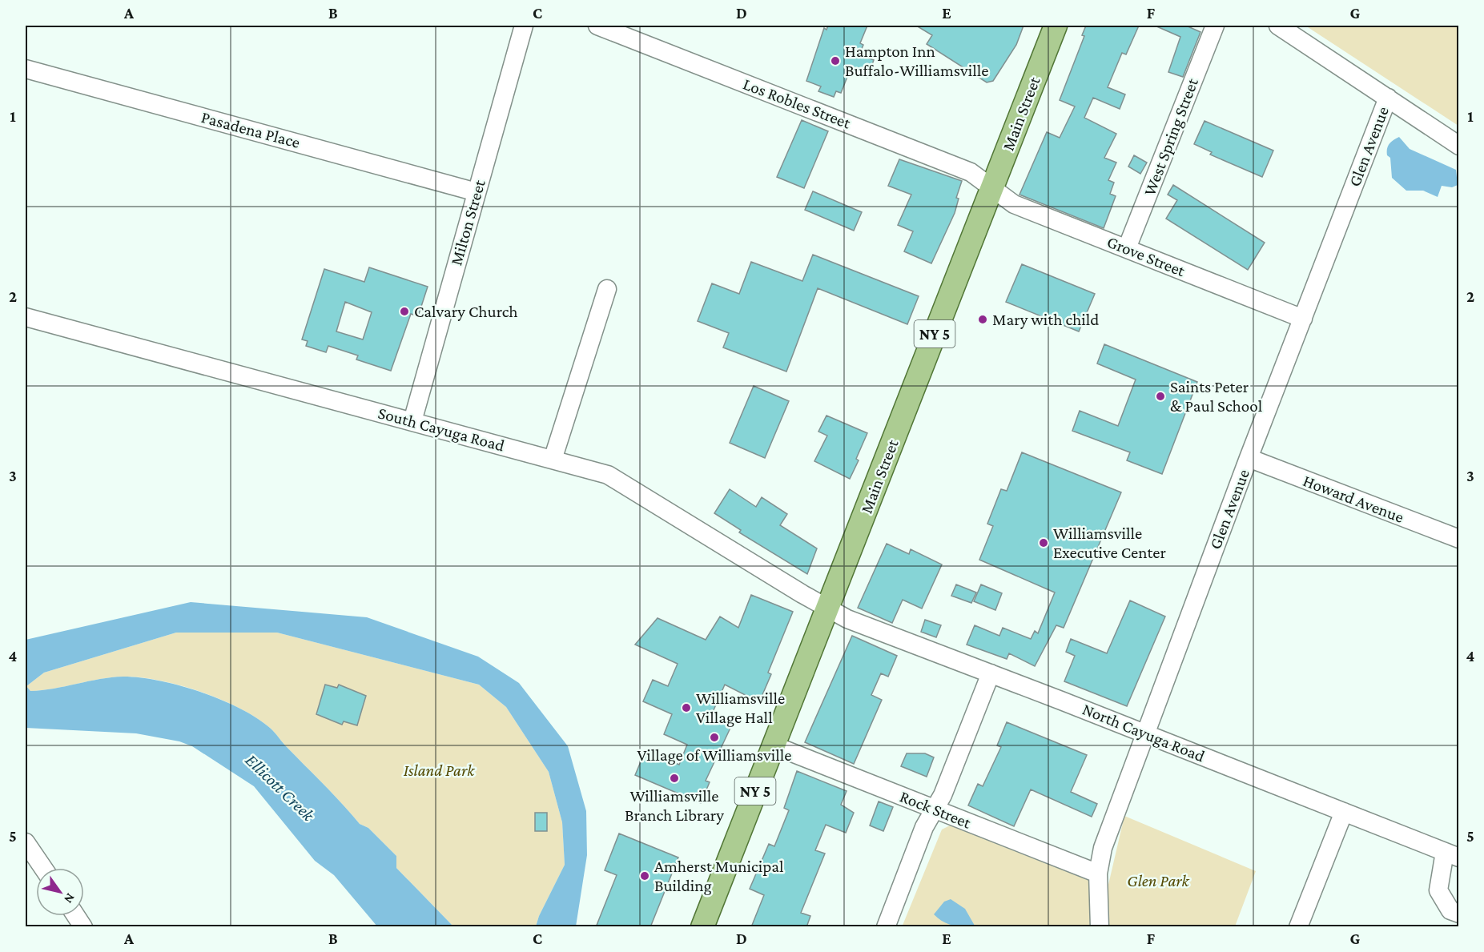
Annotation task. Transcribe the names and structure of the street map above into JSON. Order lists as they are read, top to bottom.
{
  "streets": {
    "main road": ["Main Street", "NY 5"],
    "street": [
      "Los Robles Street",
      "Pasadena Place",
      "West Spring Street",
      "Glen Avenue",
      "Milton Street",
      "Grove Street",
      "South Cayuga Road",
      "Howard Avenue",
      "North Cayuga Road",
      "Rock Street"
    ]
  },
  "crossings": [
    ["Los Robles Street", "Main Street"],
    ["Los Robles Street", "Grove Street"],
    ["Main Street", "Grove Street"],
    ["Main Street", "South Cayuga Road"],
    ["Main Street", "North Cayuga Road"],
    ["Main Street", "Rock Street"],
    ["Pasadena Place", "Milton Street"],
    ["West Spring Street", "Grove Street"],
    ["Glen Avenue", "Grove Street"],
    ["Glen Avenue", "Howard Avenue"],
    ["Glen Avenue", "North Cayuga Road"],
    ["Glen Avenue", "Rock Street"],
    ["Milton Street", "South Cayuga Road"],
    ["South Cayuga Road", "North Cayuga Road"]
  ],
  "water": ["Ellicott Creek"],
  "parks": ["Island Park", "Glen Park"],
  "places": [
    "Hampton Inn Buffalo-Williamsville",
    "Calvary Church",
    "Mary with child",
    "Saints Peter & Paul School",
    "Williamsville Executive Center",
    "Williamsville Village Hall",
    "Village of Williamsville",
    "Williamsville Branch Library",
    "Amherst Municipal Building"
  ],
  "north": "bottom right",
  "grid": {
    "columns": [
      "A",
      "B",
      "C",
      "D",
      "E",
      "F",
      "G"
    ],
    "rows": [
      "1",
      "2",
      "3",
      "4",
      "5"
    ]
  }
}
